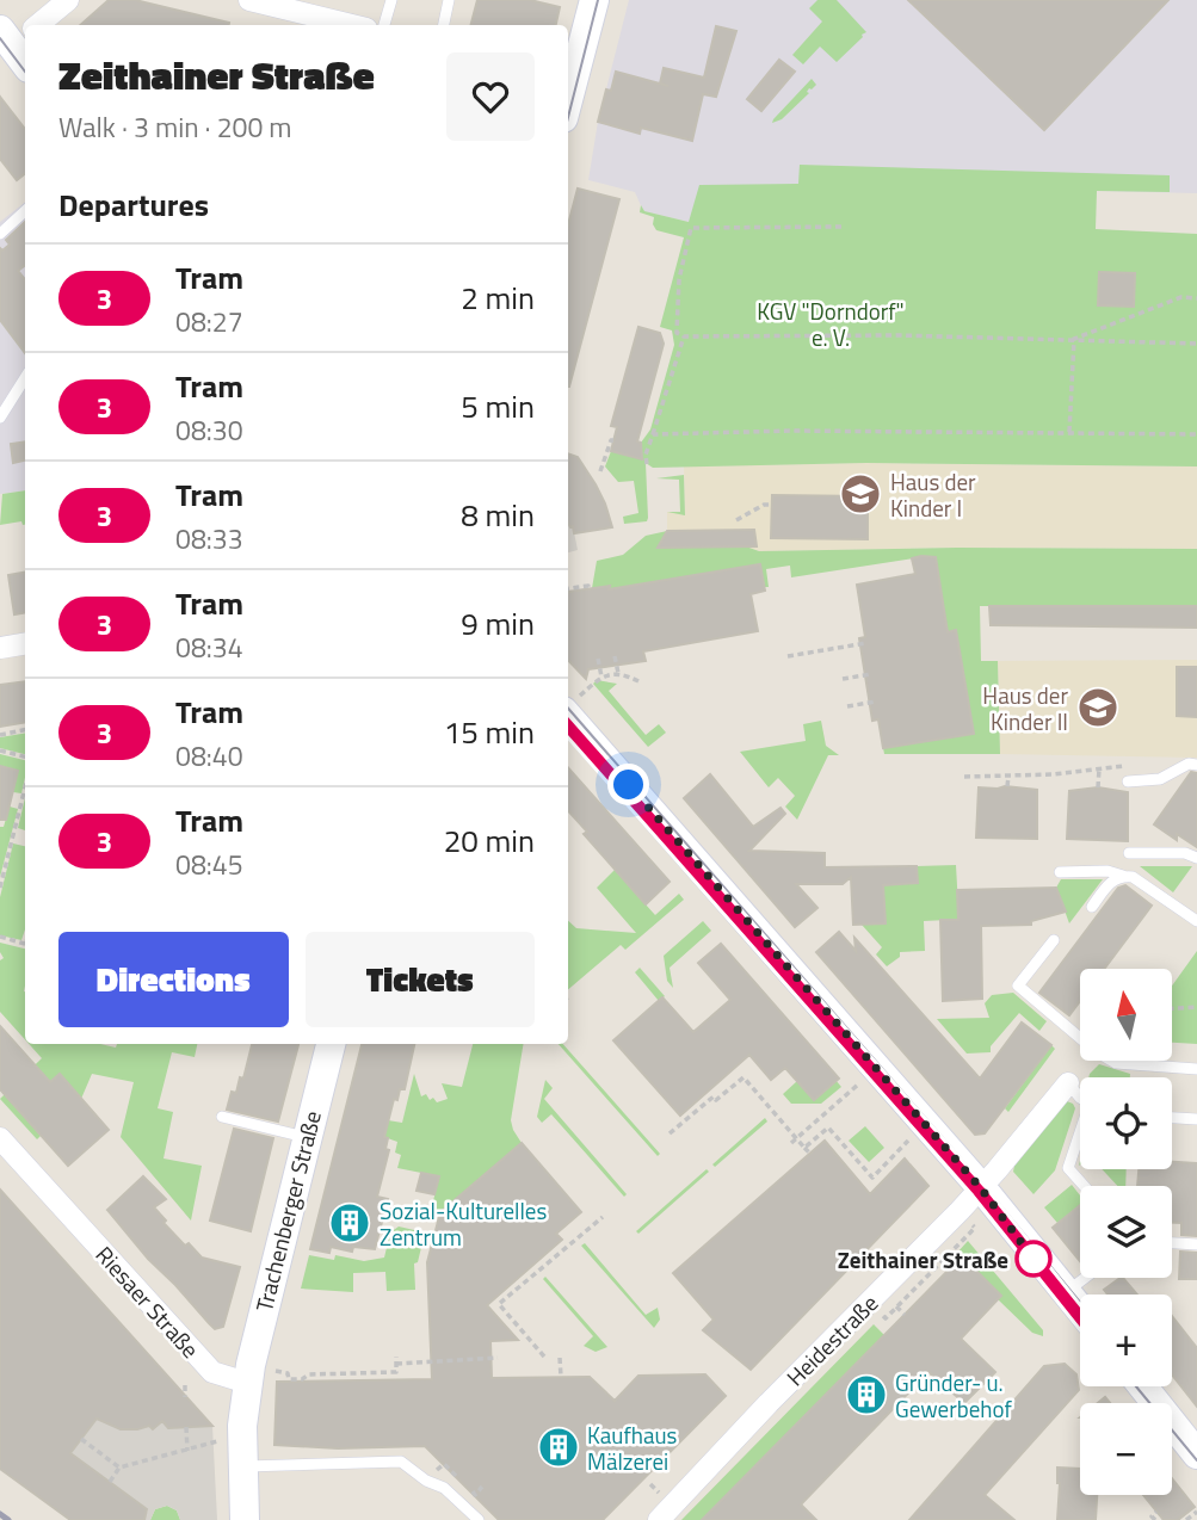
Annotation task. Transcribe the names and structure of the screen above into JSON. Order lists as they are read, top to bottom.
{
  "streets": {
    "main road": ["Trachenberger Straße"],
    "street": ["Riesaer Straße", "Heidestraße"]
  },
  "crossings": [
    ["Trachenberger Straße", "Riesaer Straße"]
  ],
  "parks": ["KGV \"Dorndorf\" e. V."],
  "places": {
    "school or university": ["Haus der Kinder I", "Haus der Kinder II"],
    "building": ["Sozial-Kulturelles Zentrum", "Gründer- u. Gewerbehof", "Kaufhaus Mälzerei"],
    "other": ["Zeithainer Straße"]
  },
  "lines": ["tram line 3"],
  "north": "top",
  "page": {
    "heading": [
      ["Zeithainer Straße", "Walk · 3 min · 200 m"],
      "Departures"
    ],
    "list": [
      {
        "mark": "3",
        "name": "Tram",
        "note": "08:27",
        "value": "2 min"
      },
      {
        "mark": "3",
        "name": "Tram",
        "note": "08:30",
        "value": "5 min"
      },
      {
        "mark": "3",
        "name": "Tram",
        "note": "08:33",
        "value": "8 min"
      },
      {
        "mark": "3",
        "name": "Tram",
        "note": "08:34",
        "value": "9 min"
      },
      {
        "mark": "3",
        "name": "Tram",
        "note": "08:40",
        "value": "15 min"
      },
      {
        "mark": "3",
        "name": "Tram",
        "note": "08:45",
        "value": "20 min"
      }
    ],
    "buttons": ["Directions", "Tickets"],
    "map_buttons": ["+", "−"]
  }
}
